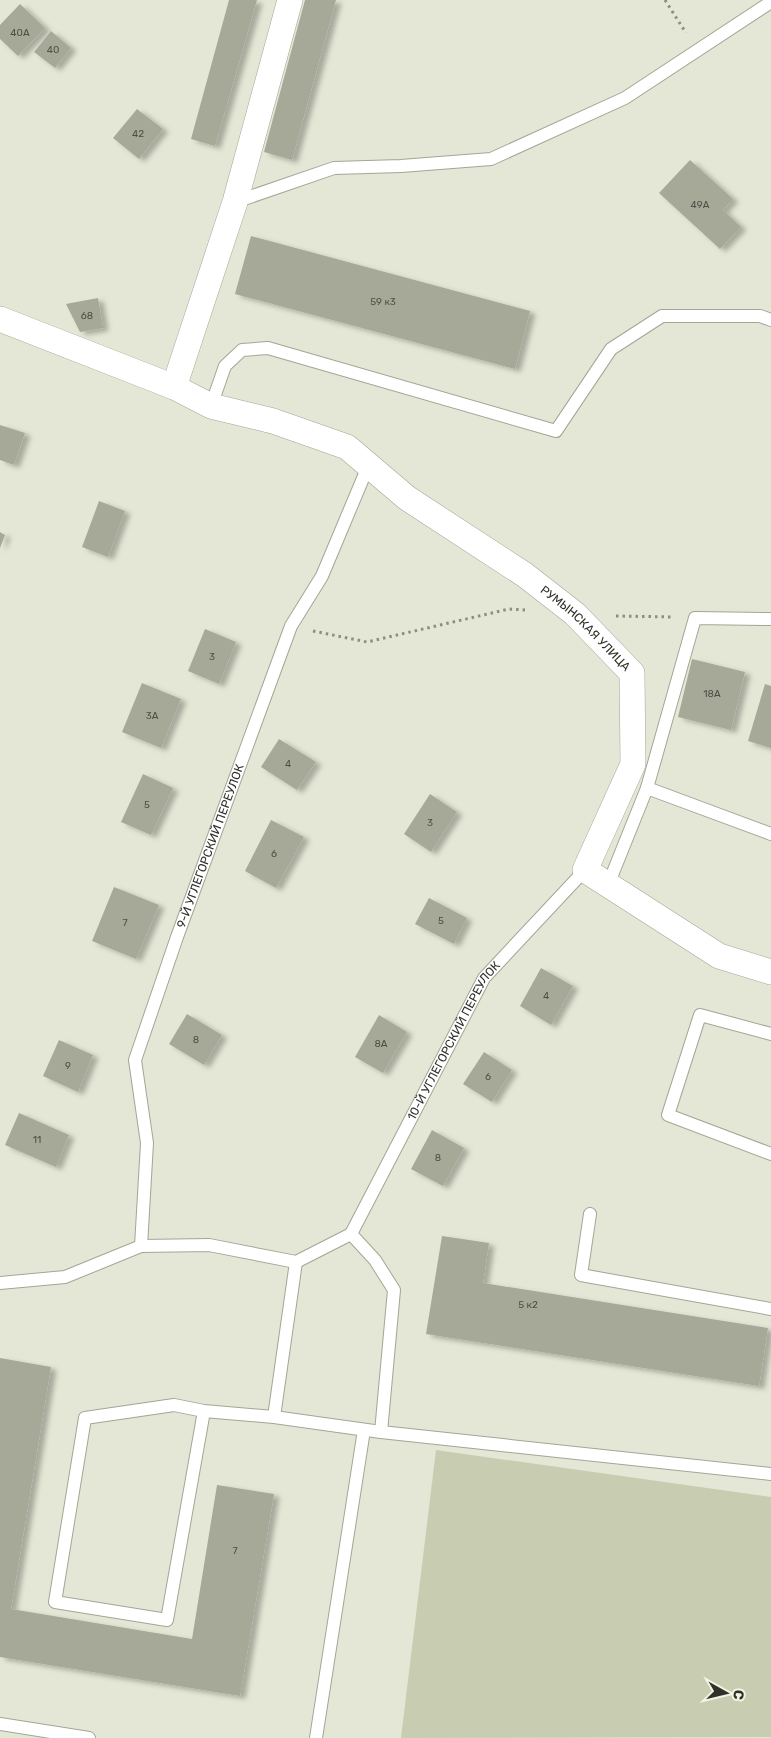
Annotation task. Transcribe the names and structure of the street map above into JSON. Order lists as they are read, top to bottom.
{
  "streets": {
    "street": ["РУМЫНСКАЯ УЛИЦА"],
    "lane": ["9-Й УГЛЕГОРСКИЙ ПЕРЕУЛОК", "10-Й УГЛЕГОРСКИЙ ПЕРЕУЛОК"]
  },
  "crossings": [
    ["РУМЫНСКАЯ УЛИЦА", "9-Й УГЛЕГОРСКИЙ ПЕРЕУЛОК"],
    ["РУМЫНСКАЯ УЛИЦА", "10-Й УГЛЕГОРСКИЙ ПЕРЕУЛОК"]
  ],
  "house_numbers": [
    "40А",
    "40",
    "42",
    "49А",
    "59 к3",
    "68",
    "3",
    "18А",
    "3А",
    "4",
    "5",
    "3",
    "6",
    "5",
    "7",
    "4",
    "8",
    "8А",
    "9",
    "6",
    "11",
    "8",
    "5 к2",
    "7"
  ],
  "north": "right"
}
